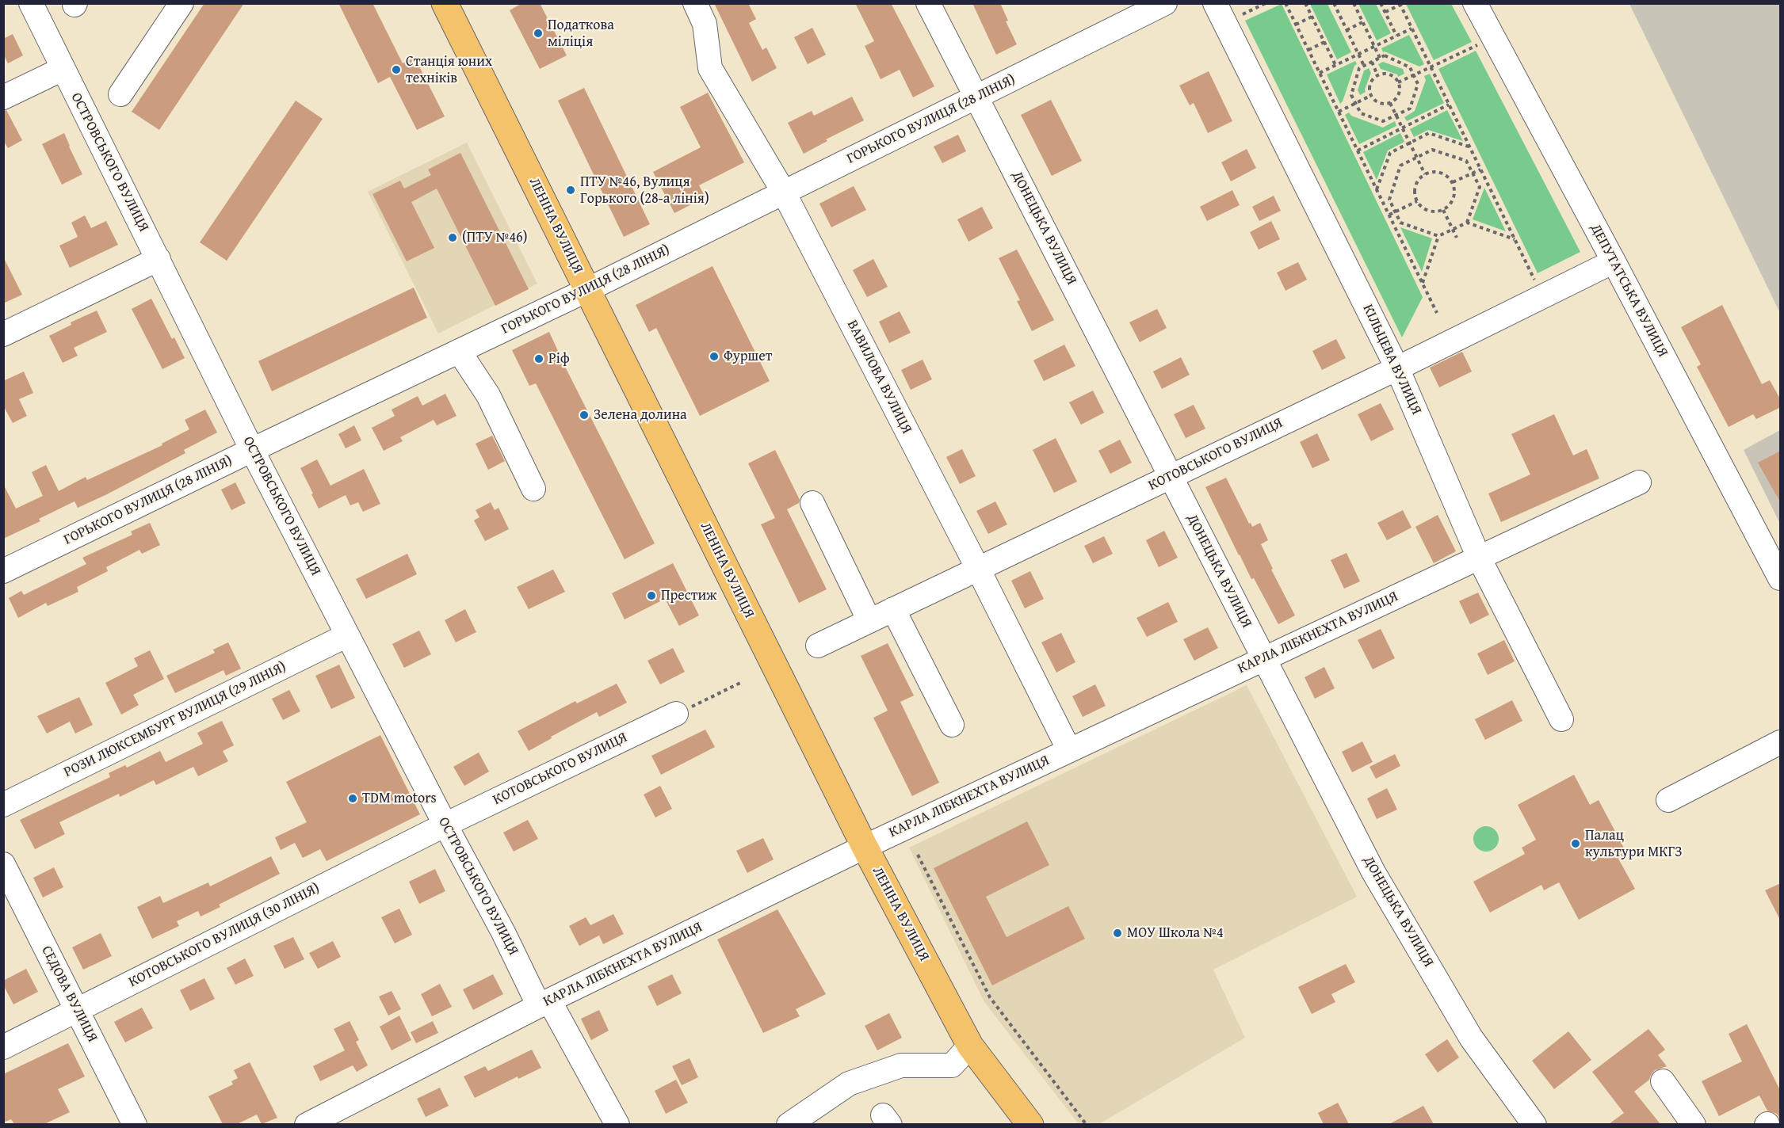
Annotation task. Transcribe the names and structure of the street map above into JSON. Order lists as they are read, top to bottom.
{
  "streets": {
    "main road": ["ЛЕНІНА ВУЛИЦЯ"],
    "street": [
      "ГОРЬКОГО ВУЛИЦЯ (28 ЛIНIЯ)",
      "ОСТРОВСЬКОГО ВУЛИЦЯ",
      "ДОНЕЦЬКА ВУЛИЦЯ",
      "ДЕПУТАТСЬКА ВУЛИЦЯ",
      "КІЛЬЦЕВА ВУЛИЦЯ",
      "ВАВИЛОВА ВУЛИЦЯ",
      "КОТОВСЬКОГО ВУЛИЦЯ",
      "КАРЛА ЛІБКНЕХТА ВУЛИЦЯ",
      "РОЗИ ЛЮКСЕМБУРГ ВУЛИЦЯ (29 ЛIНIЯ)",
      "КОТОВСЬКОГО ВУЛИЦЯ (30 ЛIНIЯ)",
      "СЕДОВА ВУЛИЦЯ"
    ]
  },
  "crossings": [
    ["ГОРЬКОГО ВУЛИЦЯ (28 ЛIНIЯ)", "ОСТРОВСЬКОГО ВУЛИЦЯ"],
    ["ГОРЬКОГО ВУЛИЦЯ (28 ЛIНIЯ)", "ЛЕНІНА ВУЛИЦЯ"],
    ["ГОРЬКОГО ВУЛИЦЯ (28 ЛIНIЯ)", "ДОНЕЦЬКА ВУЛИЦЯ"],
    ["ГОРЬКОГО ВУЛИЦЯ (28 ЛIНIЯ)", "ВАВИЛОВА ВУЛИЦЯ"],
    ["ОСТРОВСЬКОГО ВУЛИЦЯ", "КОТОВСЬКОГО ВУЛИЦЯ"],
    ["ОСТРОВСЬКОГО ВУЛИЦЯ", "КАРЛА ЛІБКНЕХТА ВУЛИЦЯ"],
    ["ОСТРОВСЬКОГО ВУЛИЦЯ", "РОЗИ ЛЮКСЕМБУРГ ВУЛИЦЯ (29 ЛIНIЯ)"],
    ["ОСТРОВСЬКОГО ВУЛИЦЯ", "КОТОВСЬКОГО ВУЛИЦЯ (30 ЛIНIЯ)"],
    ["ЛЕНІНА ВУЛИЦЯ", "КАРЛА ЛІБКНЕХТА ВУЛИЦЯ"],
    ["ДОНЕЦЬКА ВУЛИЦЯ", "КОТОВСЬКОГО ВУЛИЦЯ"],
    ["ДОНЕЦЬКА ВУЛИЦЯ", "КАРЛА ЛІБКНЕХТА ВУЛИЦЯ"],
    ["ДЕПУТАТСЬКА ВУЛИЦЯ", "КОТОВСЬКОГО ВУЛИЦЯ"],
    ["КІЛЬЦЕВА ВУЛИЦЯ", "КОТОВСЬКОГО ВУЛИЦЯ"],
    ["КІЛЬЦЕВА ВУЛИЦЯ", "КАРЛА ЛІБКНЕХТА ВУЛИЦЯ"],
    ["ВАВИЛОВА ВУЛИЦЯ", "КОТОВСЬКОГО ВУЛИЦЯ"],
    ["ВАВИЛОВА ВУЛИЦЯ", "КАРЛА ЛІБКНЕХТА ВУЛИЦЯ"],
    ["КОТОВСЬКОГО ВУЛИЦЯ", "КОТОВСЬКОГО ВУЛИЦЯ (30 ЛIНIЯ)"],
    ["КОТОВСЬКОГО ВУЛИЦЯ (30 ЛIНIЯ)", "СЕДОВА ВУЛИЦЯ"]
  ],
  "places": [
    "Податкова міліція",
    "Станція юних техніків",
    "ПТУ №46, Вулиця Горького (28-а лінія)",
    "(ПТУ №46)",
    "Фуршет",
    "Ріф",
    "Зелена долина",
    "Престиж",
    "TDM motors",
    "Палац культури МКГЗ",
    "МОУ Школа №4"
  ]
}
